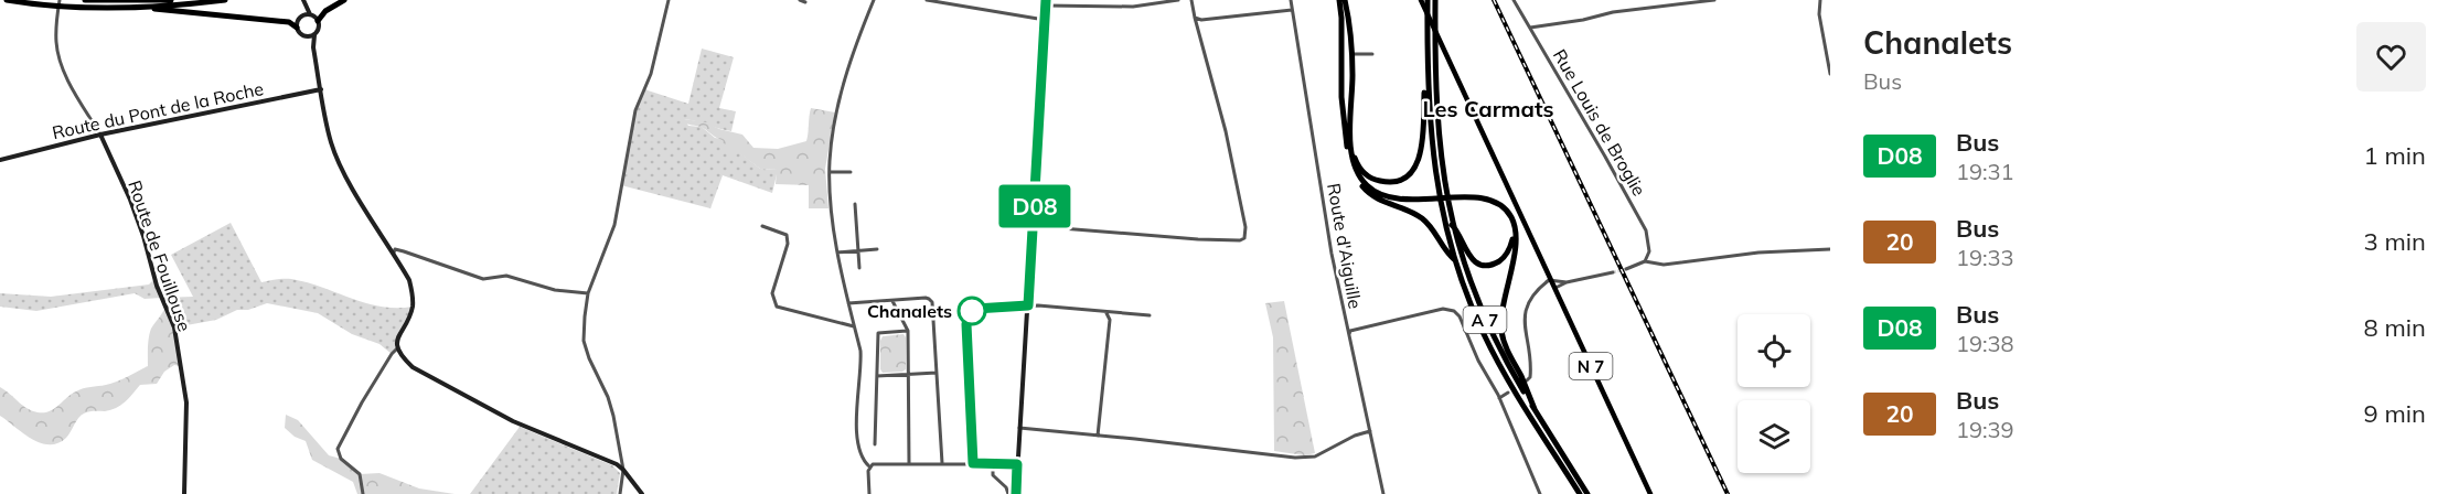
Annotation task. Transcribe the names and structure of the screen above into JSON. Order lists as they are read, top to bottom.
{
  "streets": {
    "highway": ["A 7"],
    "main road": ["N 7"],
    "street": [
      "Route du Pont de la Roche",
      "Rue Louis de Broglie",
      "Route d'Aiguille",
      "Route de Fouillouse"
    ]
  },
  "crossings": [
    ["Route du Pont de la Roche", "Route de Fouillouse"]
  ],
  "districts": ["Les Carmats"],
  "places": ["Chanalets"],
  "lines": ["bus line D08"],
  "page": {
    "on_map": "D08",
    "heading": ["Chanalets", "Bus"],
    "list": [
      {
        "mark": "D08",
        "name": "Bus",
        "note": "19:31",
        "value": "1 min"
      },
      {
        "mark": "20",
        "name": "Bus",
        "note": "19:33",
        "value": "3 min"
      },
      {
        "mark": "D08",
        "name": "Bus",
        "note": "19:38",
        "value": "8 min"
      },
      {
        "mark": "20",
        "name": "Bus",
        "note": "19:39",
        "value": "9 min"
      }
    ]
  }
}
